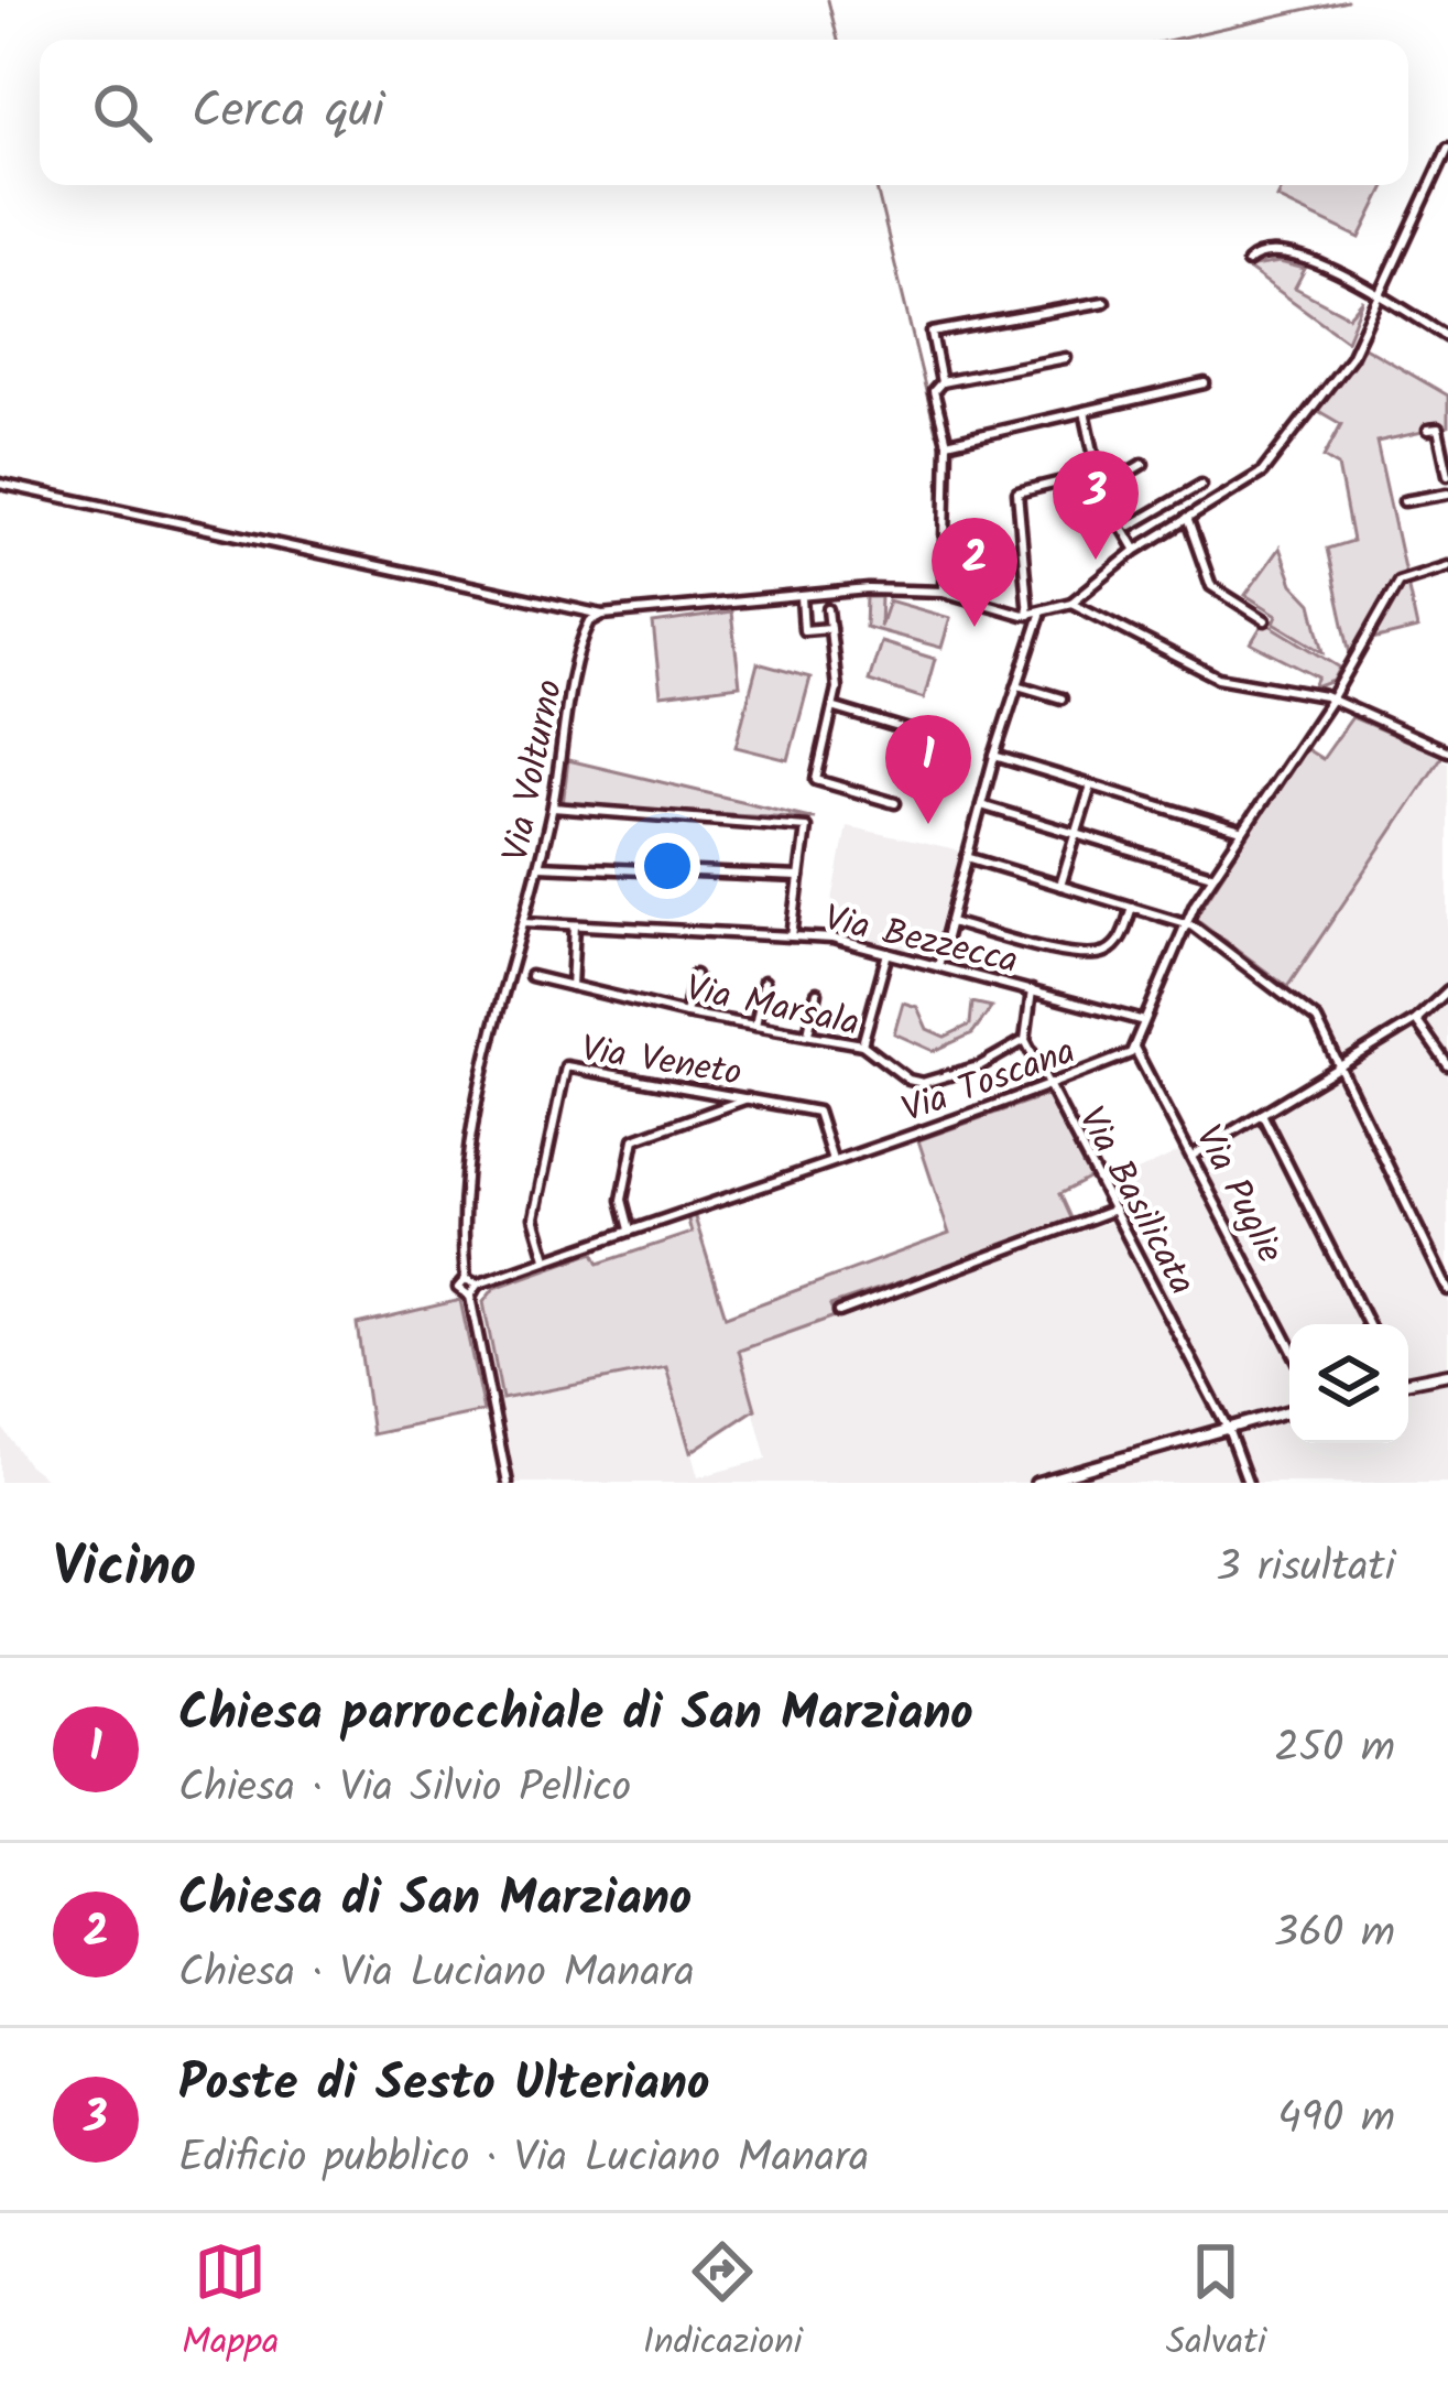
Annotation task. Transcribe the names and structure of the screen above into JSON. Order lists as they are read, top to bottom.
{
  "streets": {
    "street": [
      "Via Volturno",
      "Via Bezzecca",
      "Via Marsala",
      "Via Veneto",
      "Via Toscana",
      "Via Puglie",
      "Via Basilicata"
    ]
  },
  "crossings": [
    ["Via Volturno", "Via Bezzecca"],
    ["Via Marsala", "Via Basilicata"],
    ["Via Veneto", "Via Toscana"],
    ["Via Toscana", "Via Puglie"],
    ["Via Toscana", "Via Basilicata"]
  ],
  "page": {
    "search": "Cerca qui",
    "pins": ["3", "2", "1"],
    "heading": ["Vicino", "3 risultati"],
    "list": [
      {
        "mark": "1",
        "name": "Chiesa parrocchiale di San Marziano",
        "note": "Chiesa · Via Silvio Pellico",
        "value": "250 m"
      },
      {
        "mark": "2",
        "name": "Chiesa di San Marziano",
        "note": "Chiesa · Via Luciano Manara",
        "value": "360 m"
      },
      {
        "mark": "3",
        "name": "Poste di Sesto Ulteriano",
        "note": "Edificio pubblico · Via Luciano Manara",
        "value": "490 m"
      }
    ],
    "nav": ["Mappa", "Indicazioni", "Salvati"]
  }
}
